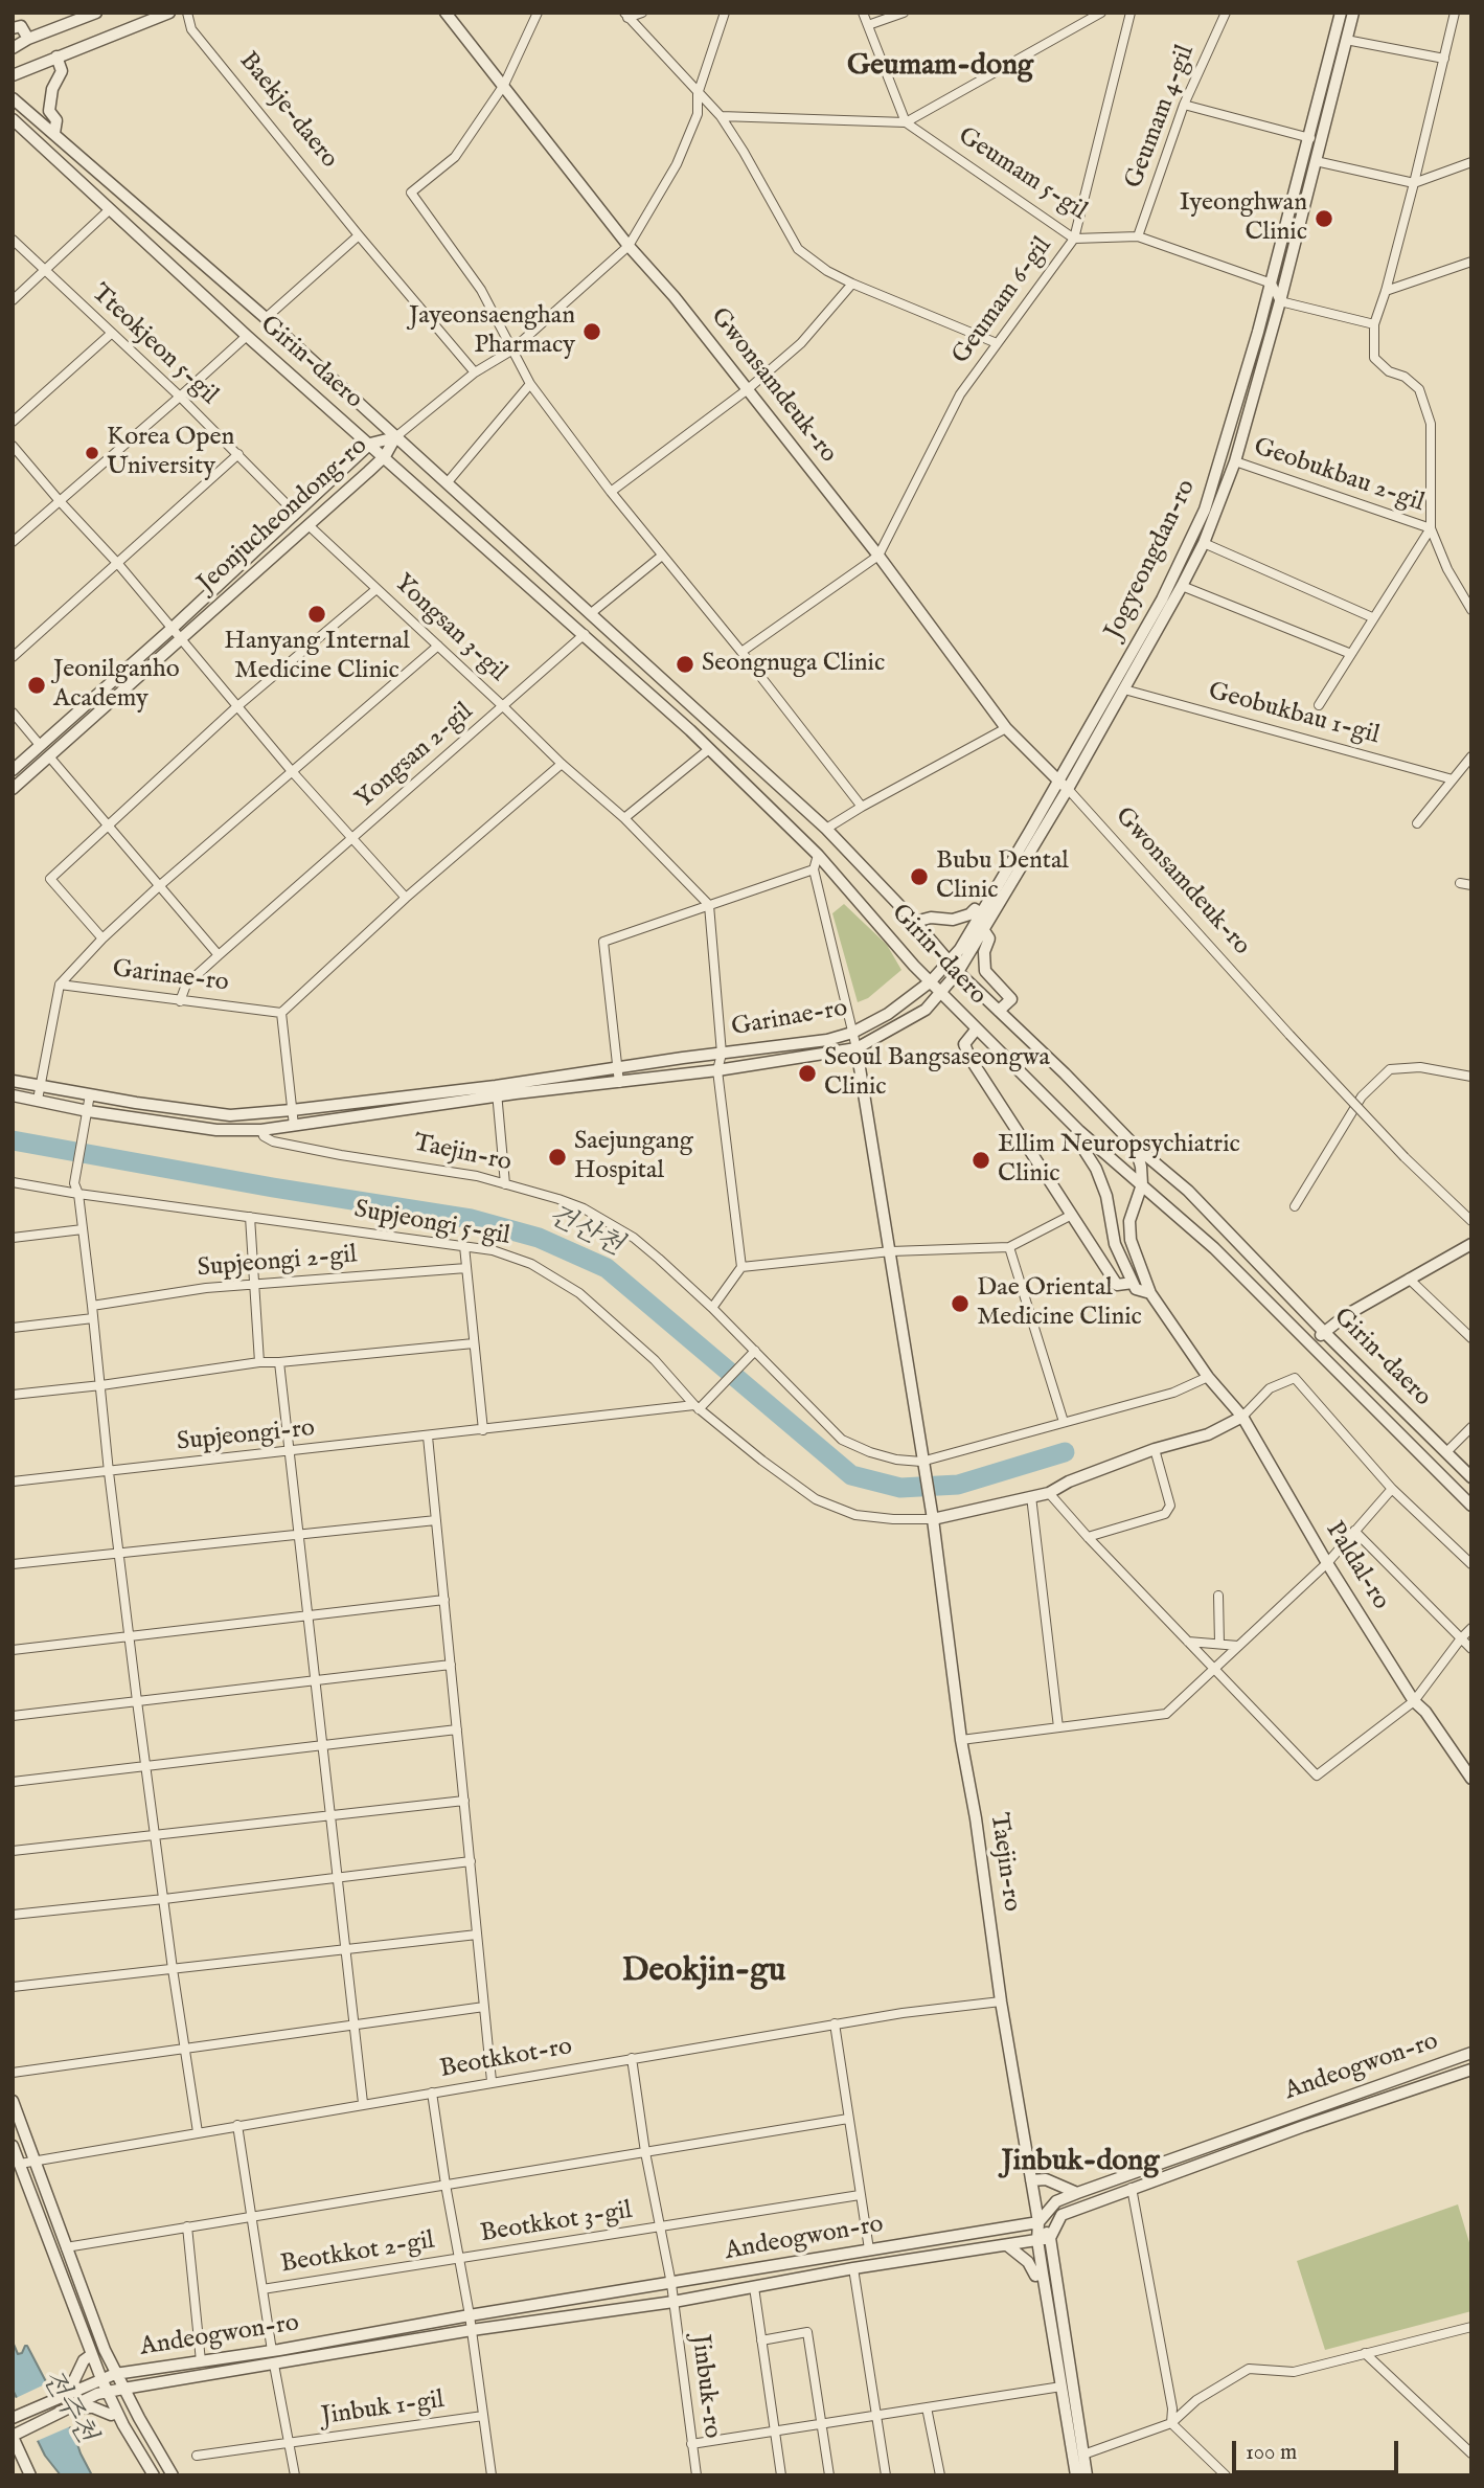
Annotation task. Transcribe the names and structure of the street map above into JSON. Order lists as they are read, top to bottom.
{
  "streets": {
    "street": [
      "Baekje-daero",
      "Geumam 4-gil",
      "Geumam 5-gil",
      "Geumam 6-gil",
      "Tteokjeon 5-gil",
      "Girin-daero",
      "Gwonsamdeuk-ro",
      "Geobukbau 2-gil",
      "Jeonjucheondong-ro",
      "Jogyeongdan-ro",
      "Yongsan 3-gil",
      "Geobukbau 1-gil",
      "Yongsan 2-gil",
      "Garinae-ro",
      "Taejin-ro",
      "Supjeongi 5-gil",
      "Supjeongi 2-gil",
      "Supjeongi-ro",
      "Paldal-ro",
      "Beotkkot-ro",
      "Andeogwon-ro",
      "Beotkkot 3-gil",
      "Beotkkot 2-gil",
      "Jinbuk-ro",
      "Jinbuk 1-gil"
    ]
  },
  "crossings": [
    ["Baekje-daero", "Girin-daero"],
    ["Geumam 4-gil", "Geumam 5-gil"],
    ["Geumam 5-gil", "Geumam 6-gil"],
    ["Geumam 5-gil", "Jogyeongdan-ro"],
    ["Geumam 6-gil", "Gwonsamdeuk-ro"],
    ["Tteokjeon 5-gil", "Jeonjucheondong-ro"],
    ["Girin-daero", "Jeonjucheondong-ro"],
    ["Girin-daero", "Jogyeongdan-ro"],
    ["Girin-daero", "Garinae-ro"],
    ["Gwonsamdeuk-ro", "Jogyeongdan-ro"],
    ["Geobukbau 2-gil", "Jogyeongdan-ro"],
    ["Jeonjucheondong-ro", "Yongsan 3-gil"],
    ["Jeonjucheondong-ro", "Yongsan 2-gil"],
    ["Jogyeongdan-ro", "Geobukbau 1-gil"],
    ["Jogyeongdan-ro", "Garinae-ro"],
    ["Yongsan 3-gil", "Yongsan 2-gil"],
    ["Yongsan 2-gil", "Garinae-ro"],
    ["Garinae-ro", "Taejin-ro"],
    ["Taejin-ro", "Supjeongi 5-gil"],
    ["Taejin-ro", "Beotkkot-ro"],
    ["Taejin-ro", "Andeogwon-ro"],
    ["Supjeongi 5-gil", "Supjeongi-ro"],
    ["Beotkkot-ro", "Beotkkot 3-gil"],
    ["Beotkkot-ro", "Beotkkot 2-gil"],
    ["Andeogwon-ro", "Beotkkot 3-gil"],
    ["Andeogwon-ro", "Beotkkot 2-gil"],
    ["Andeogwon-ro", "Jinbuk-ro"],
    ["Andeogwon-ro", "Jinbuk 1-gil"],
    ["Beotkkot 3-gil", "Beotkkot 2-gil"],
    ["Beotkkot 3-gil", "Jinbuk-ro"],
    ["Beotkkot 2-gil", "Jinbuk 1-gil"]
  ],
  "districts": ["Geumam-dong", "Deokjin-gu", "Jinbuk-dong"],
  "water": ["건산천", "전주천"],
  "places": [
    "Iyeonghwan Clinic",
    "Jayeonsaenghan Pharmacy",
    "Korea Open University",
    "Hanyang Internal Medicine Clinic",
    "Seongnuga Clinic",
    "Jeonilganho Academy",
    "Bubu Dental Clinic",
    "Seoul Bangsaseongwa Clinic",
    "Saejungang Hospital",
    "Ellim Neuropsychiatric Clinic",
    "Dae Oriental Medicine Clinic"
  ],
  "scale_bar": "100 m"
}
